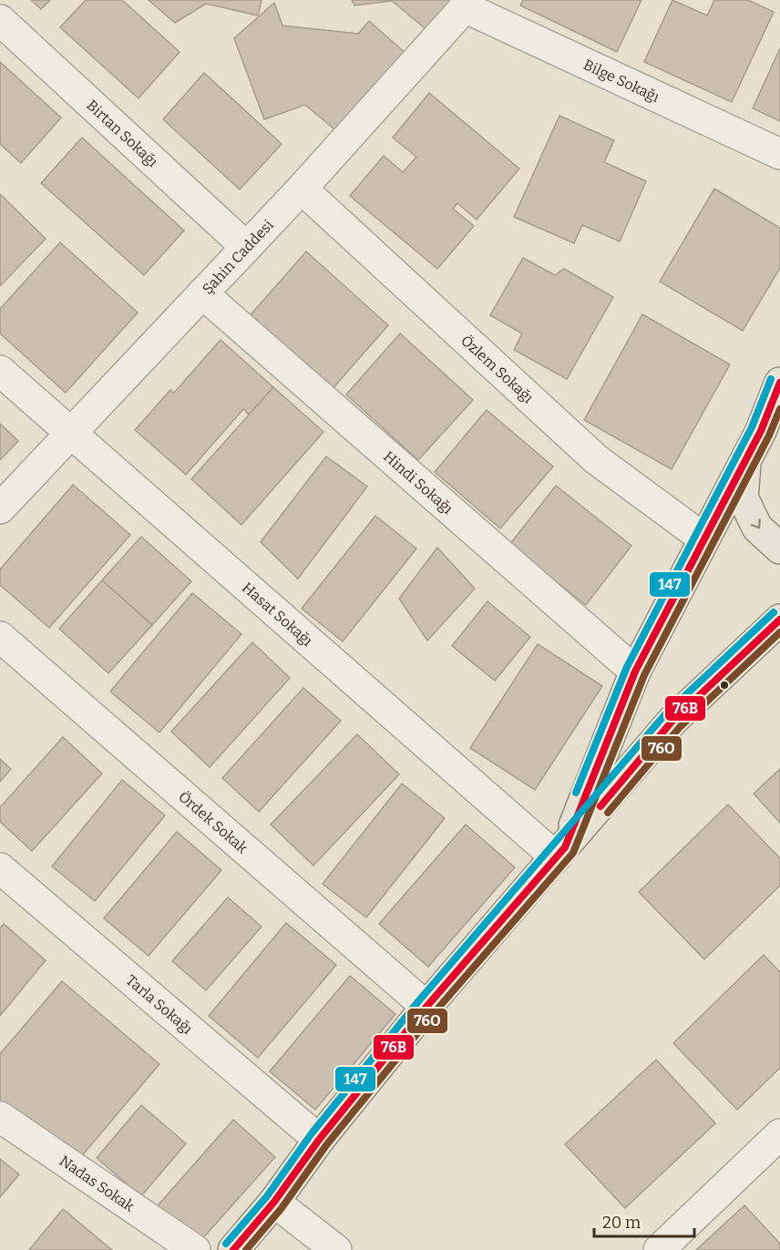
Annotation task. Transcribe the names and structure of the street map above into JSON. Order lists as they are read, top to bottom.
{
  "streets": {
    "street": [
      "Bilge Sokağı",
      "Birtan Sokağı",
      "Şahin Caddesi",
      "Özlem Sokağı",
      "Hindi Sokağı",
      "Hasat Sokağı",
      "Ördek Sokak",
      "Tarla Sokağı",
      "Nadas Sokak"
    ]
  },
  "crossings": [
    ["Bilge Sokağı", "Şahin Caddesi"],
    ["Birtan Sokağı", "Şahin Caddesi"],
    ["Şahin Caddesi", "Özlem Sokağı"],
    ["Şahin Caddesi", "Hindi Sokağı"],
    ["Şahin Caddesi", "Hasat Sokağı"]
  ],
  "lines": ["transit line 147", "transit line 76B", "transit line 76O"],
  "scale_bar": "20 m"
}
